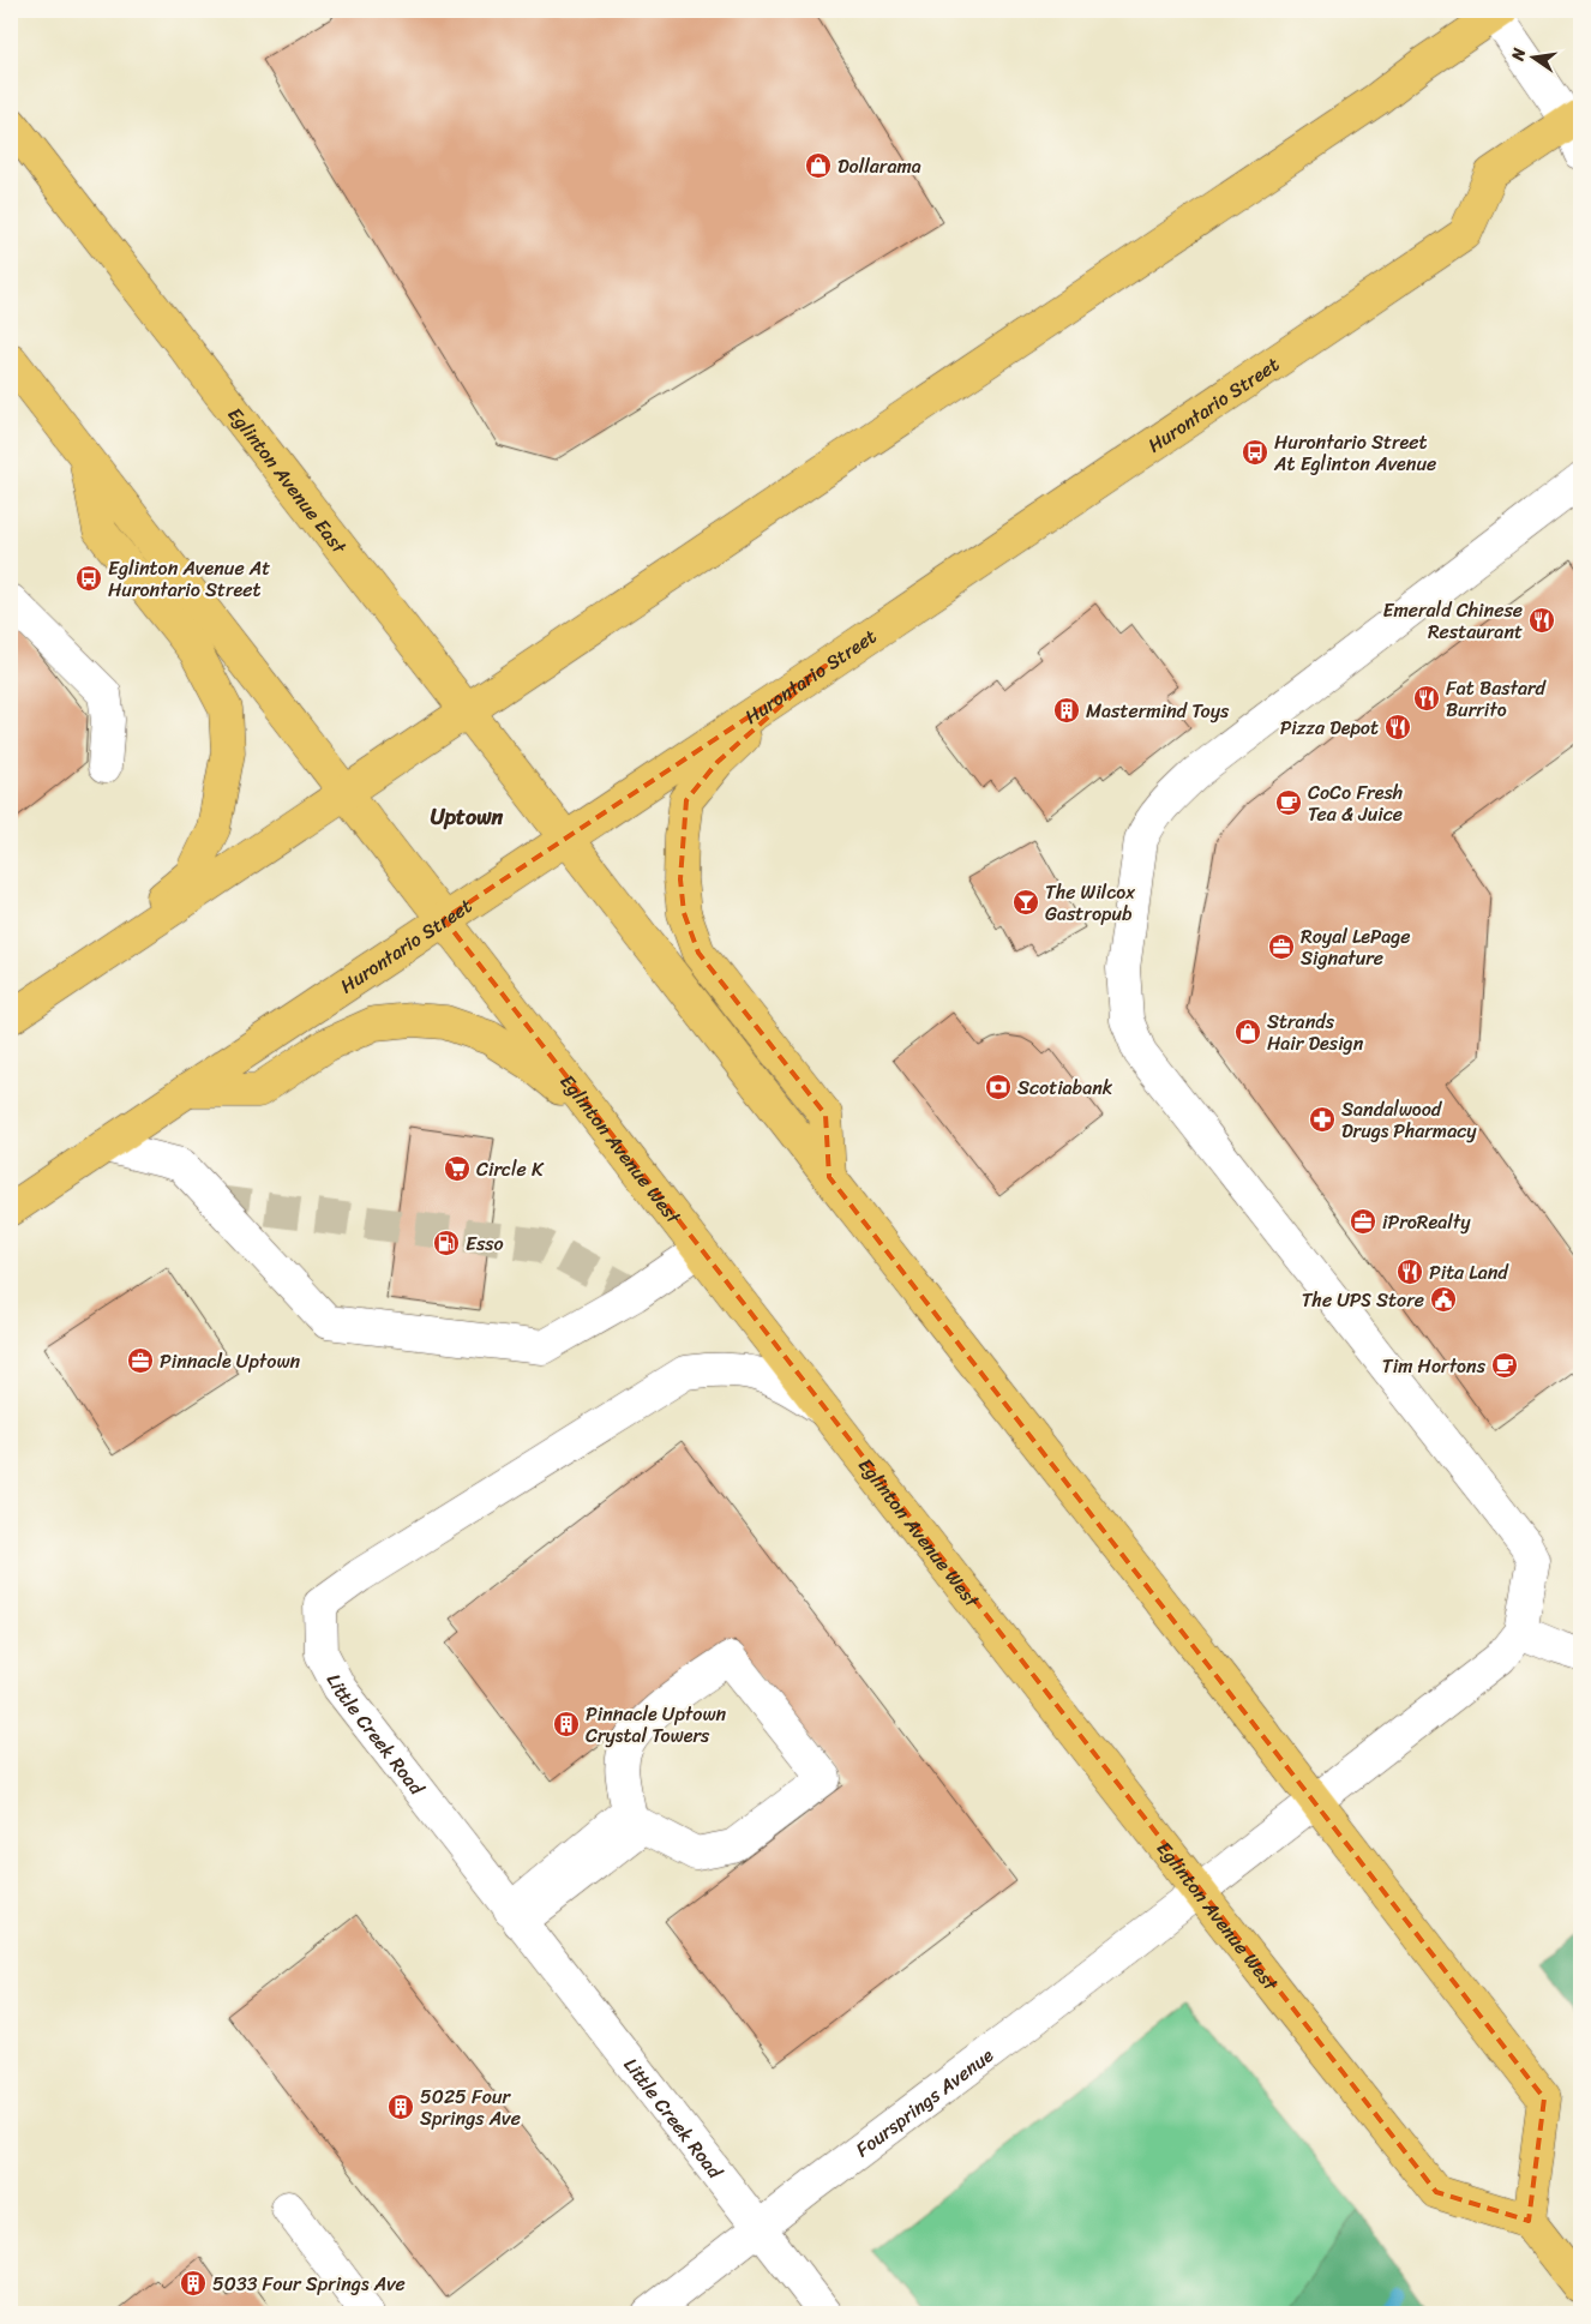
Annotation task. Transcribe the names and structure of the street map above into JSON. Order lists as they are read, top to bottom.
{
  "streets": {
    "main road": ["Hurontario Street", "Eglinton Avenue East", "Eglinton Avenue West"],
    "street": ["Little Creek Road", "Foursprings Avenue"]
  },
  "crossings": [
    ["Hurontario Street", "Eglinton Avenue East"],
    ["Hurontario Street", "Eglinton Avenue West"],
    ["Eglinton Avenue West", "Little Creek Road"],
    ["Eglinton Avenue West", "Foursprings Avenue"],
    ["Little Creek Road", "Foursprings Avenue"]
  ],
  "districts": ["Uptown"],
  "places": {
    "shop": ["Dollarama", "Strands Hair Design"],
    "bus stop": ["Hurontario Street At Eglinton Avenue", "Eglinton Avenue At Hurontario Street"],
    "restaurant": [
      "Emerald Chinese Restaurant",
      "Fat Bastard Burrito",
      "Pizza Depot",
      "Pita Land"
    ],
    "building": [
      "Mastermind Toys",
      "Pinnacle Uptown Crystal Towers",
      "5025 Four Springs Ave",
      "5033 Four Springs Ave"
    ],
    "cafe": ["CoCo Fresh Tea & Juice", "Tim Hortons"],
    "bar": ["The Wilcox Gastropub"],
    "office": ["Royal LePage Signature", "iProRealty", "Pinnacle Uptown"],
    "bank": ["Scotiabank"],
    "pharmacy": ["Sandalwood Drugs Pharmacy"],
    "supermarket": ["Circle K"],
    "fuel station": ["Esso"],
    "public building": ["The UPS Store"]
  },
  "north": "left"
}
